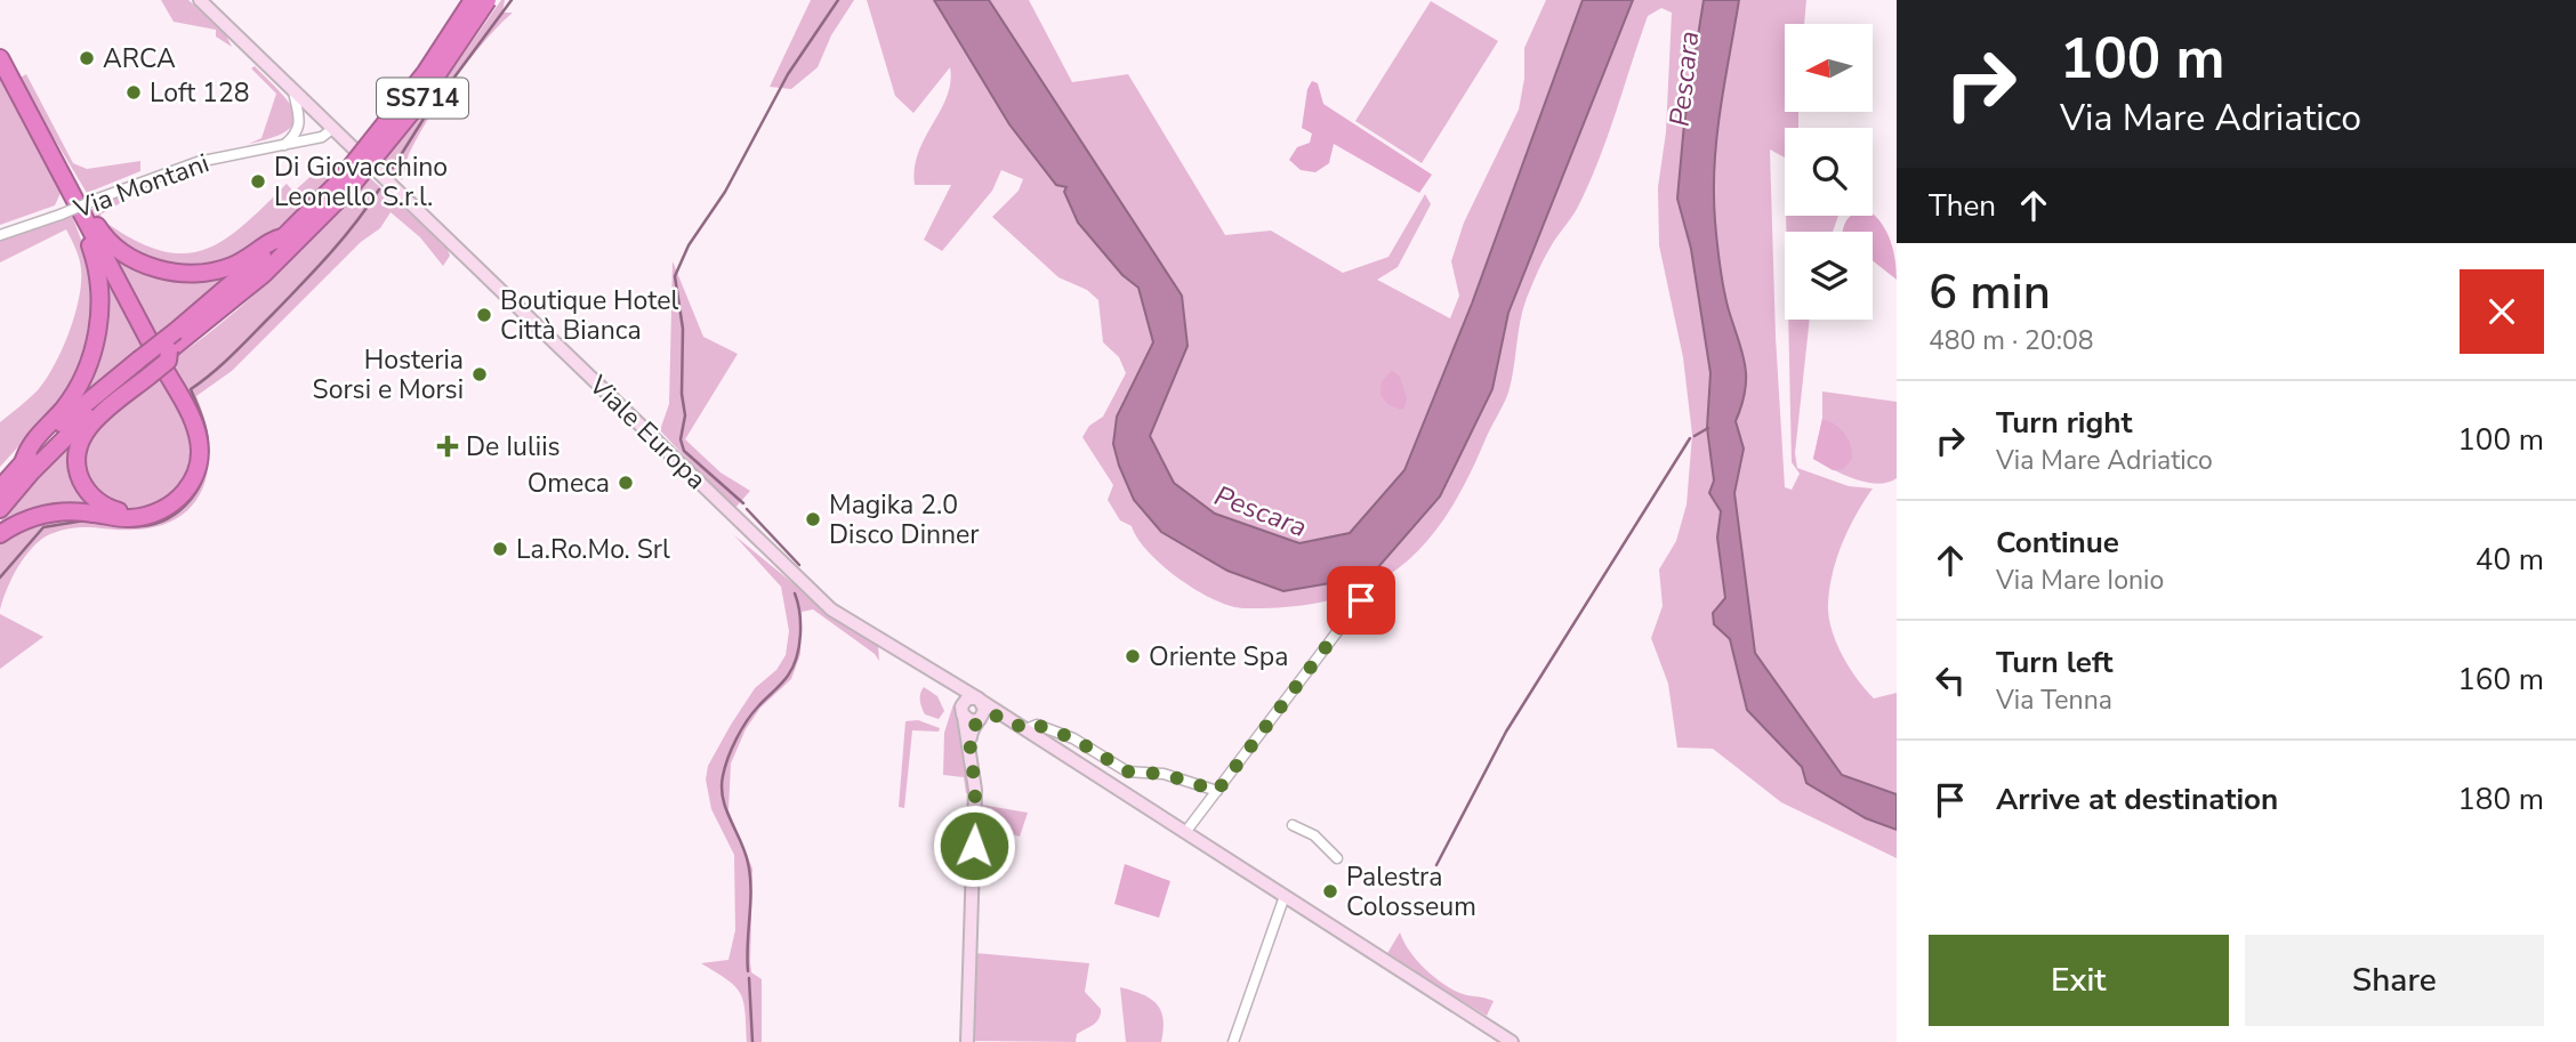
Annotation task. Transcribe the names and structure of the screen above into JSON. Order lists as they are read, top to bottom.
{
  "streets": {
    "highway": ["SS714"],
    "main road": ["Viale Europa"],
    "street": ["Via Montani"]
  },
  "crossings": [
    ["Via Montani", "Viale Europa"]
  ],
  "water": ["Pescara"],
  "places": {
    "other": [
      "ARCA",
      "Loft 128",
      "Di Giovacchino Leonello S.r.l.",
      "Boutique Hotel Città Bianca",
      "Hosteria Sorsi e Morsi",
      "Omeca",
      "Magika 2.0 Disco Dinner",
      "La.Ro.Mo. Srl",
      "Oriente Spa",
      "Palestra Colosseum"
    ],
    "health": ["De Iuliis"]
  },
  "north": "left",
  "page": {
    "turn": ["100 m", "Via Mare Adriatico"],
    "then": "Then",
    "heading": ["6 min", "480 m · 20:08"],
    "list": [
      {
        "name": "Turn right",
        "note": "Via Mare Adriatico",
        "value": "100 m"
      },
      {
        "name": "Continue",
        "note": "Via Mare Ionio",
        "value": "40 m"
      },
      {
        "name": "Turn left",
        "note": "Via Tenna",
        "value": "160 m"
      },
      {
        "name": "Arrive at destination",
        "value": "180 m"
      }
    ],
    "buttons": ["Exit", "Share"]
  }
}
